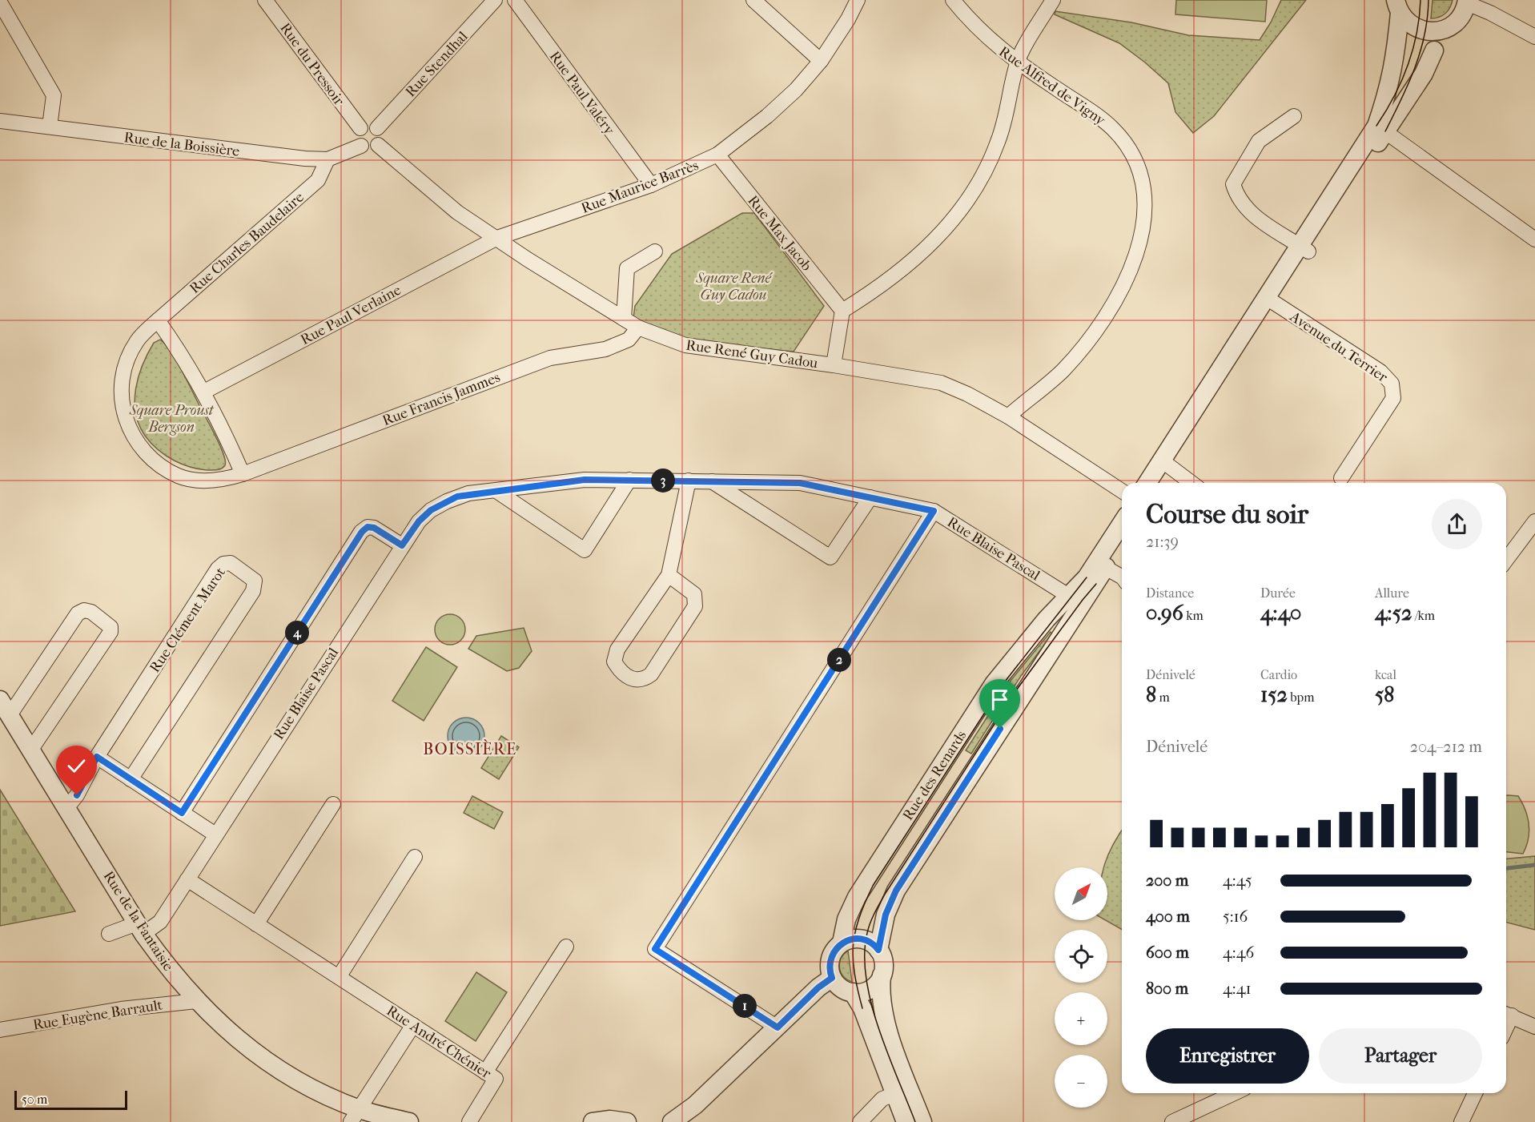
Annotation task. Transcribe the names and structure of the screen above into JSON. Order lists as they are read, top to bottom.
{
  "streets": {
    "street": [
      "Rue du Pressoir",
      "Rue Stendhal",
      "Rue Alfred de Vigny",
      "Rue Paul Valéry",
      "Rue de la Boissière",
      "Rue Maurice Barrès",
      "Rue Max Jacob",
      "Rue Charles Baudelaire",
      "Rue Paul Verlaine",
      "Avenue du Terrier",
      "Rue René Guy Cadou",
      "Rue Francis Jammes",
      "Rue Blaise Pascal",
      "Rue Clément Marot",
      "Rue des Renards",
      "Rue de la Fantaisie",
      "Rue Eugène Barrault",
      "Rue André Chénier"
    ]
  },
  "crossings": [
    ["Rue du Pressoir", "Rue Stendhal"],
    ["Rue du Pressoir", "Rue de la Boissière"],
    ["Rue du Pressoir", "Rue René Guy Cadou"],
    ["Rue Stendhal", "Rue de la Boissière"],
    ["Rue Stendhal", "Rue René Guy Cadou"],
    ["Rue Alfred de Vigny", "Rue René Guy Cadou"],
    ["Rue Paul Valéry", "Rue Maurice Barrès"],
    ["Rue de la Boissière", "Rue Charles Baudelaire"],
    ["Rue de la Boissière", "Rue René Guy Cadou"],
    ["Rue Maurice Barrès", "Rue Max Jacob"],
    ["Rue Maurice Barrès", "Rue Paul Verlaine"],
    ["Rue Maurice Barrès", "Rue René Guy Cadou"],
    ["Rue Charles Baudelaire", "Rue Francis Jammes"],
    ["Rue Paul Verlaine", "Rue René Guy Cadou"],
    ["Rue René Guy Cadou", "Rue Francis Jammes"],
    ["Rue Blaise Pascal", "Rue des Renards"],
    ["Rue Blaise Pascal", "Rue de la Fantaisie"],
    ["Rue Blaise Pascal", "Rue André Chénier"],
    ["Rue Clément Marot", "Rue de la Fantaisie"],
    ["Rue de la Fantaisie", "Rue Eugène Barrault"]
  ],
  "districts": ["BOISSIÈRE"],
  "parks": ["Square René Guy Cadou", "Square Proust Bergson"],
  "scale_bar": "50 m",
  "north": "top right",
  "page": {
    "pins": [
      "3",
      "4",
      "2",
      "1"
    ],
    "heading": ["Course du soir", "21:39"],
    "stats": [
      ["Distance", "0.96 km"],
      ["Durée", "4:40"],
      ["Allure", "4:52 /km"],
      ["Dénivelé", "8 m"],
      ["Cardio", "152 bpm"],
      ["kcal", "58"]
    ],
    "chart": ["Dénivelé", "204–212 m"],
    "list": [
      {
        "name": "200 m",
        "note": "4:45"
      },
      {
        "name": "400 m",
        "note": "5:16"
      },
      {
        "name": "600 m",
        "note": "4:46"
      },
      {
        "name": "800 m",
        "note": "4:41"
      }
    ],
    "map_buttons": ["+", "−"],
    "buttons": ["Enregistrer", "Partager"],
    "scale": "50 m"
  }
}
